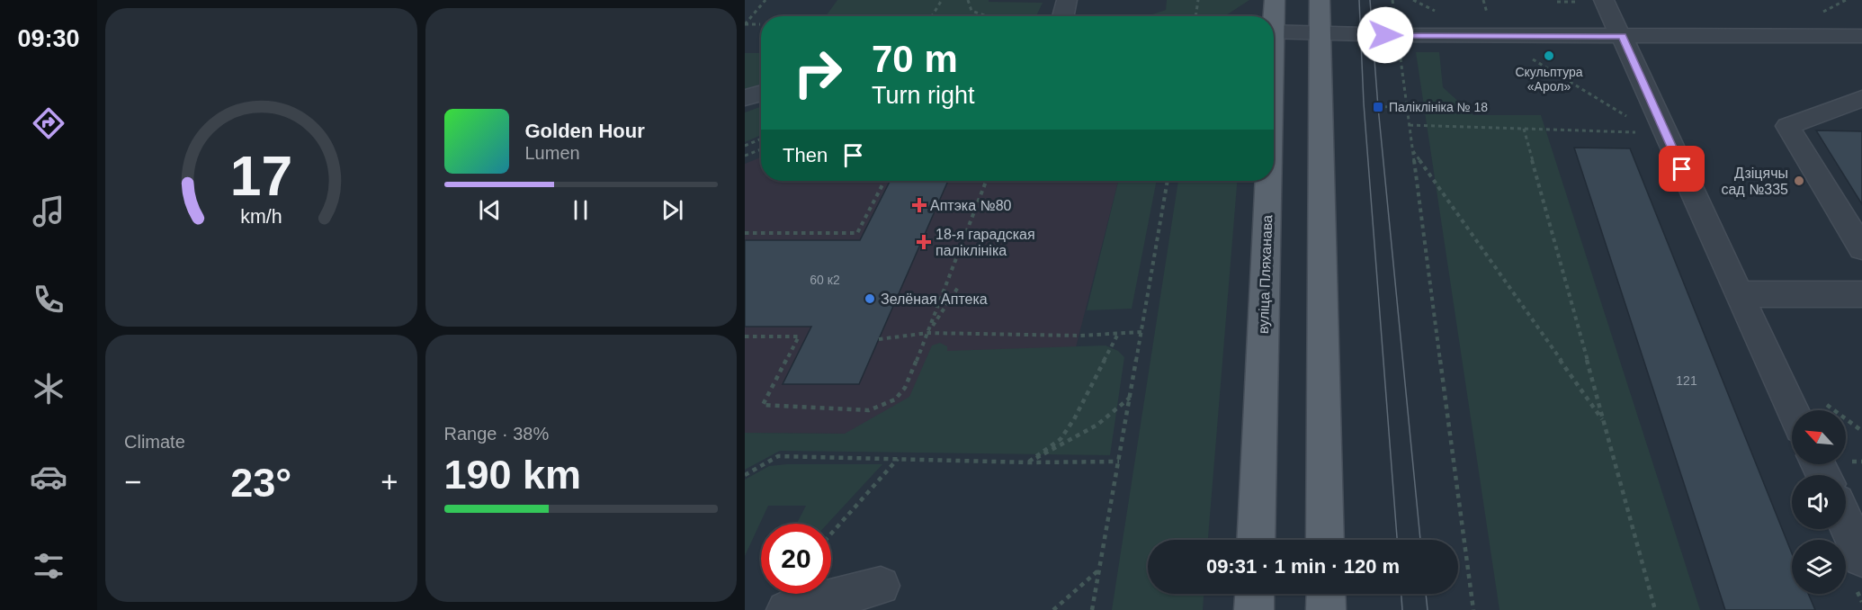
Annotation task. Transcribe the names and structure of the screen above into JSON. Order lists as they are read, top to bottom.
{
  "streets": {
    "main road": ["вуліца Пляханава"]
  },
  "places": {
    "other": ["Скульптура «Арол»", "Дзіцячы сад №335", "Зелёная Аптека"],
    "transit": ["Паліклініка № 18"],
    "health": ["Аптэка №80", "18-я гарадская паліклініка"]
  },
  "house_numbers": ["60 к2", "121"],
  "north": "top left",
  "page": {
    "tabs": "09:30",
    "turn": ["70 m", "Turn right"],
    "song": ["Golden Hour", "Lumen"],
    "then": "Then",
    "tile": [
      "Climate",
      ["Range · 38%", "190 km"]
    ],
    "heat": ["−", "23°", "+"],
    "limit": "20",
    "trip": "09:31 · 1 min · 120 m",
    "gauge": ["17", "km/h"]
  }
}
